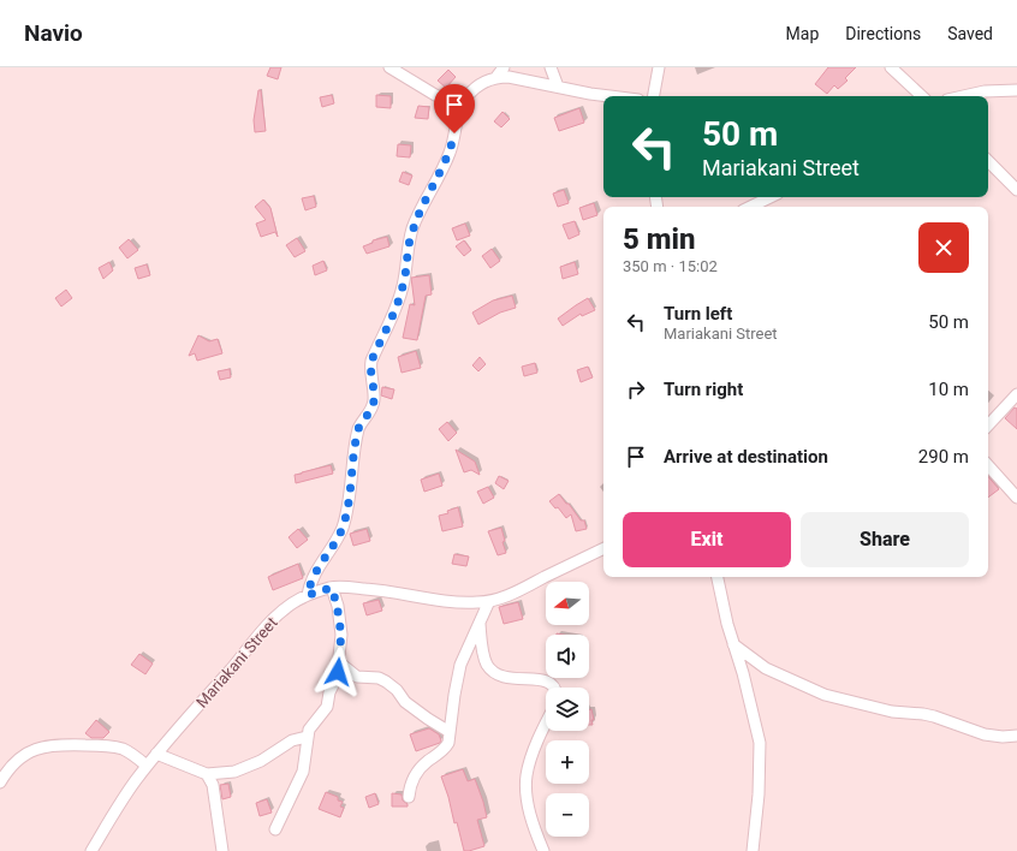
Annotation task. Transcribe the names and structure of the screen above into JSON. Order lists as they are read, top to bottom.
{
  "streets": {
    "street": ["Mariakani Street"]
  },
  "north": "left",
  "page": {
    "header": "Navio",
    "nav": ["Map", "Directions", "Saved"],
    "turn": ["50 m", "Mariakani Street"],
    "heading": ["5 min", "350 m · 15:02"],
    "list": [
      {
        "name": "Turn left",
        "note": "Mariakani Street",
        "value": "50 m"
      },
      {
        "name": "Turn right",
        "value": "10 m"
      },
      {
        "name": "Arrive at destination",
        "value": "290 m"
      }
    ],
    "buttons": ["Exit", "Share"],
    "map_buttons": ["+", "−"]
  }
}
